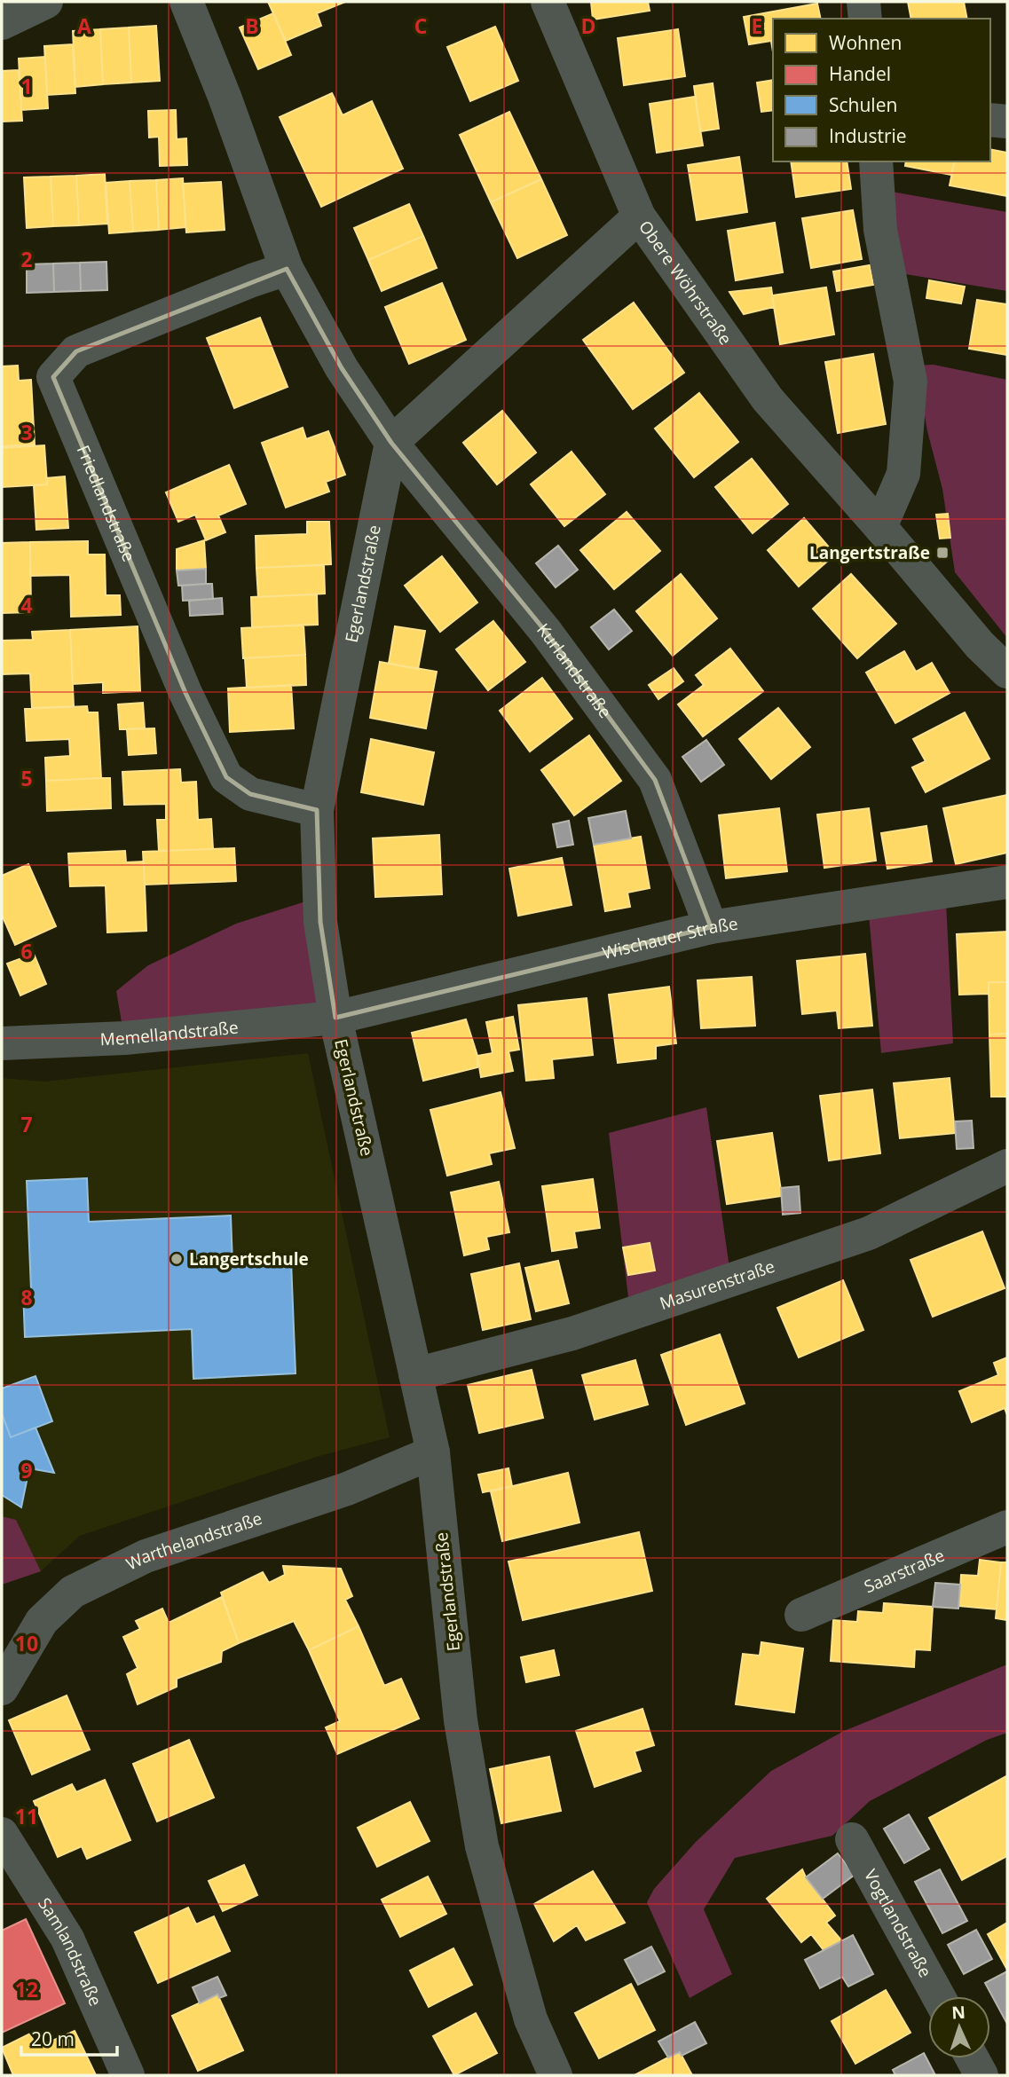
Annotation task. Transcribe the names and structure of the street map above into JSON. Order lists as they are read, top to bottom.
{
  "streets": {
    "street": [
      "Obere Wöhrstraße",
      "Friedlandstraße",
      "Egerlandstraße",
      "Kurlandstraße",
      "Wischauer Straße",
      "Memellandstraße",
      "Masurenstraße",
      "Warthelandstraße",
      "Saarstraße",
      "Vogtlandstraße",
      "Samlandstraße"
    ]
  },
  "crossings": [
    ["Friedlandstraße", "Egerlandstraße"],
    ["Egerlandstraße", "Kurlandstraße"],
    ["Egerlandstraße", "Wischauer Straße"],
    ["Egerlandstraße", "Memellandstraße"],
    ["Egerlandstraße", "Masurenstraße"],
    ["Egerlandstraße", "Warthelandstraße"],
    ["Kurlandstraße", "Wischauer Straße"],
    ["Wischauer Straße", "Memellandstraße"]
  ],
  "places": {
    "transit": ["Langertstraße"],
    "other": ["Langertschule"]
  },
  "legend": [
    "Wohnen",
    "Handel",
    "Schulen",
    "Industrie"
  ],
  "scale_bar": "20 m",
  "north": "top",
  "grid": {
    "columns": [
      "A",
      "B",
      "C",
      "D",
      "E"
    ],
    "rows": [
      "1",
      "2",
      "3",
      "4",
      "5",
      "6",
      "7",
      "8",
      "9",
      "10",
      "11",
      "12"
    ]
  }
}
